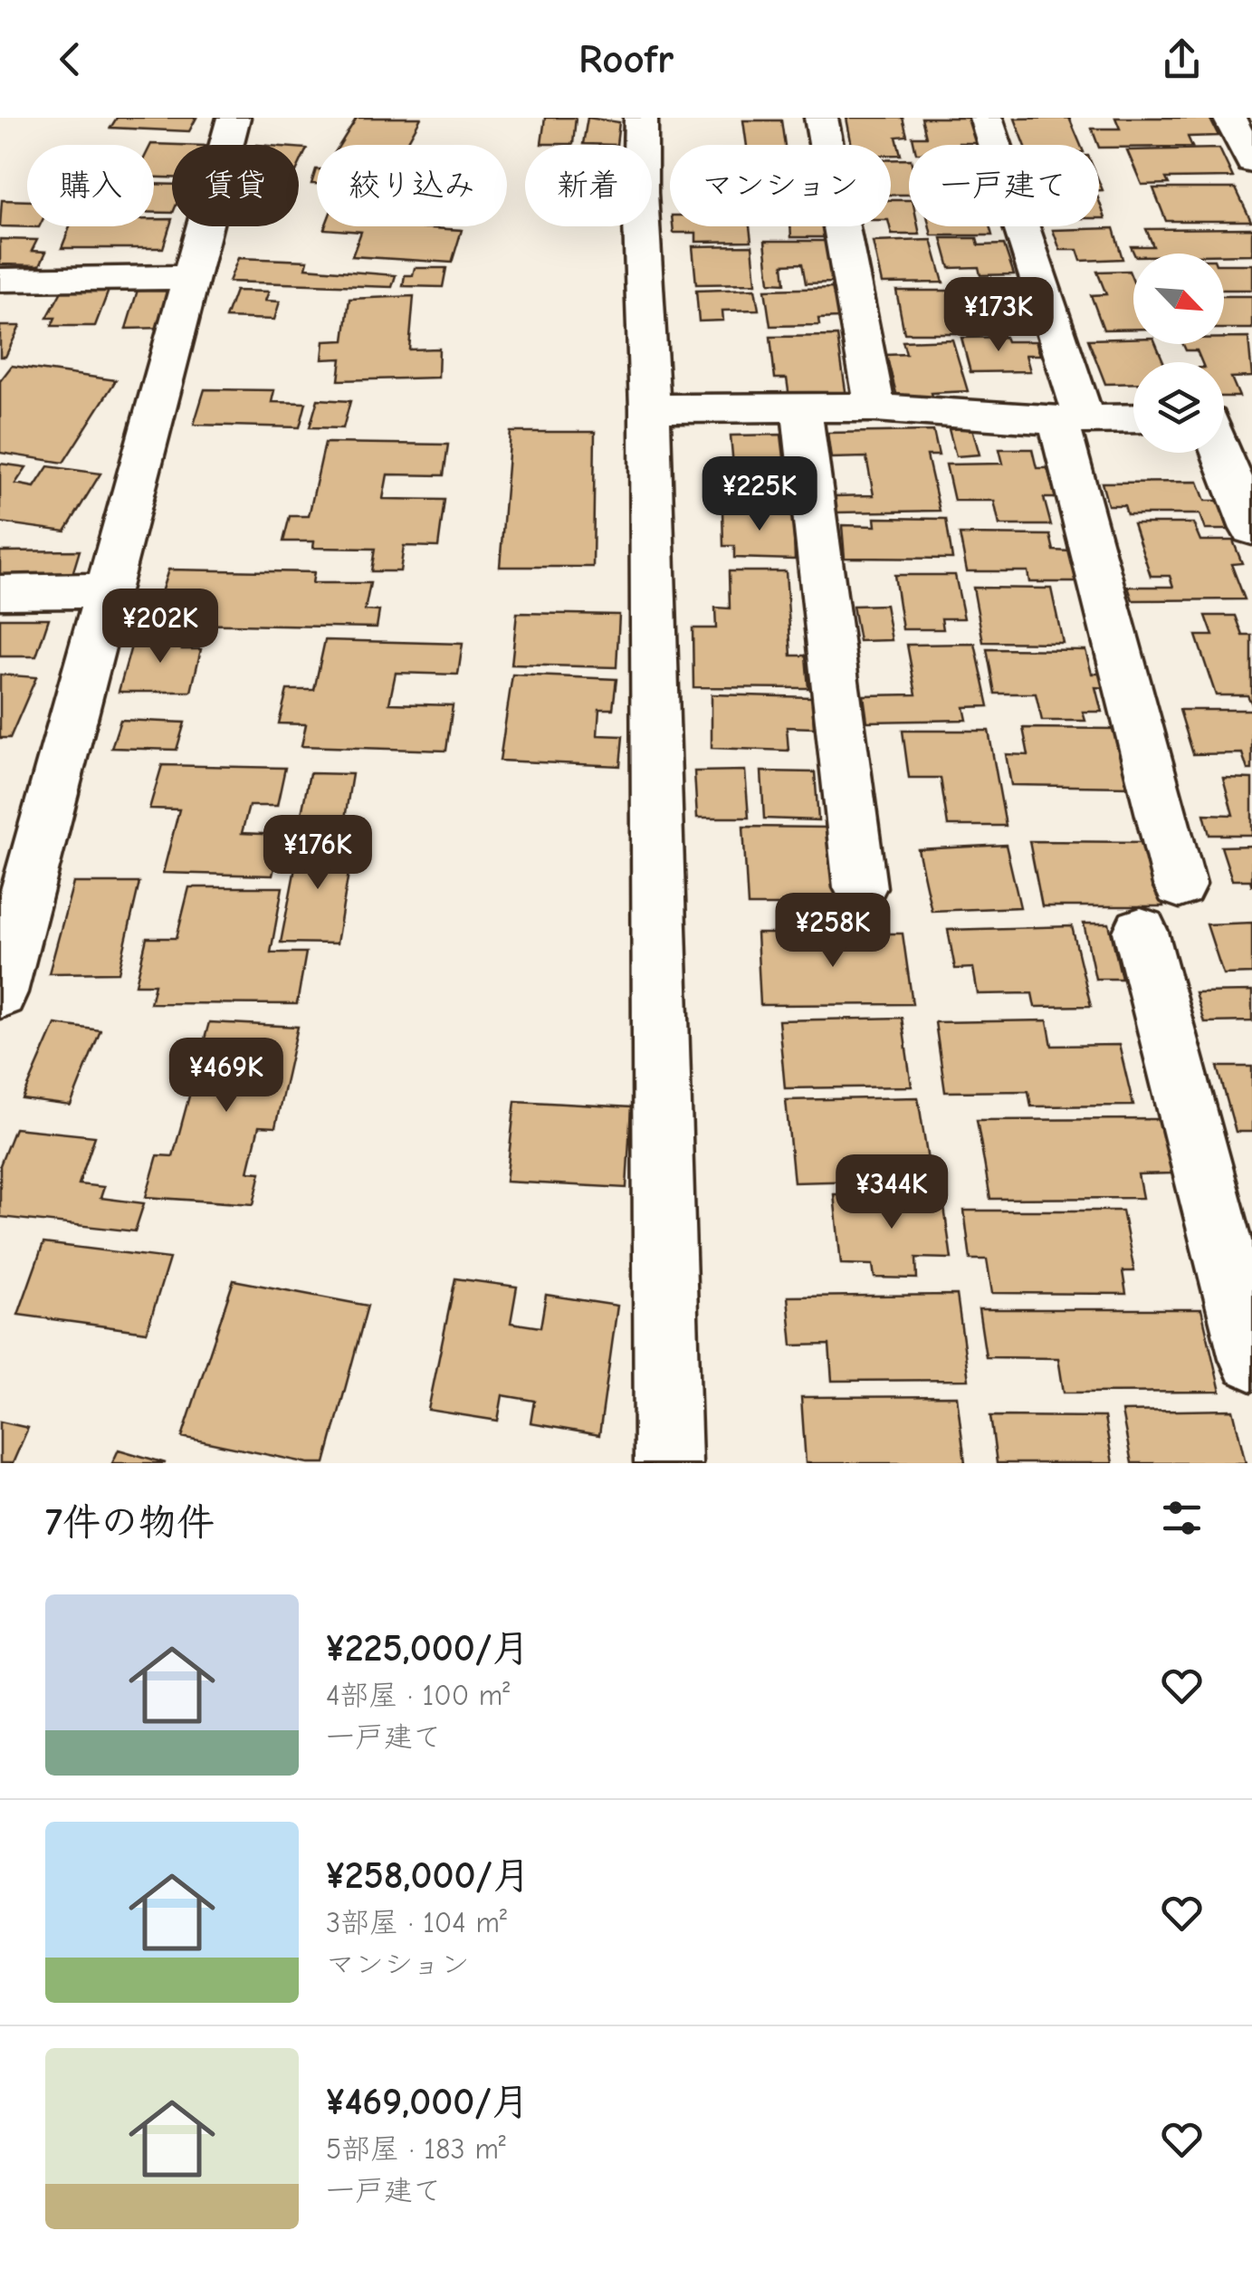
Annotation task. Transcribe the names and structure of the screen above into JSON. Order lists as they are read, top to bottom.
{
  "north": "bottom right",
  "page": {
    "header": "Roofr",
    "chip": [
      "購入",
      "賃貸",
      "絞り込み",
      "新着",
      "マンション",
      "一戸建て"
    ],
    "price": [
      "¥173K",
      "¥225K",
      "¥202K",
      "¥176K",
      "¥258K",
      "¥469K",
      "¥344K"
    ],
    "heading": "7件の物件",
    "list": [
      {
        "name": "¥225,000/月",
        "note": "4部屋 · 100 m² · 一戸建て"
      },
      {
        "name": "¥258,000/月",
        "note": "3部屋 · 104 m² · マンション"
      },
      {
        "name": "¥469,000/月",
        "note": "5部屋 · 183 m² · 一戸建て"
      }
    ]
  }
}
